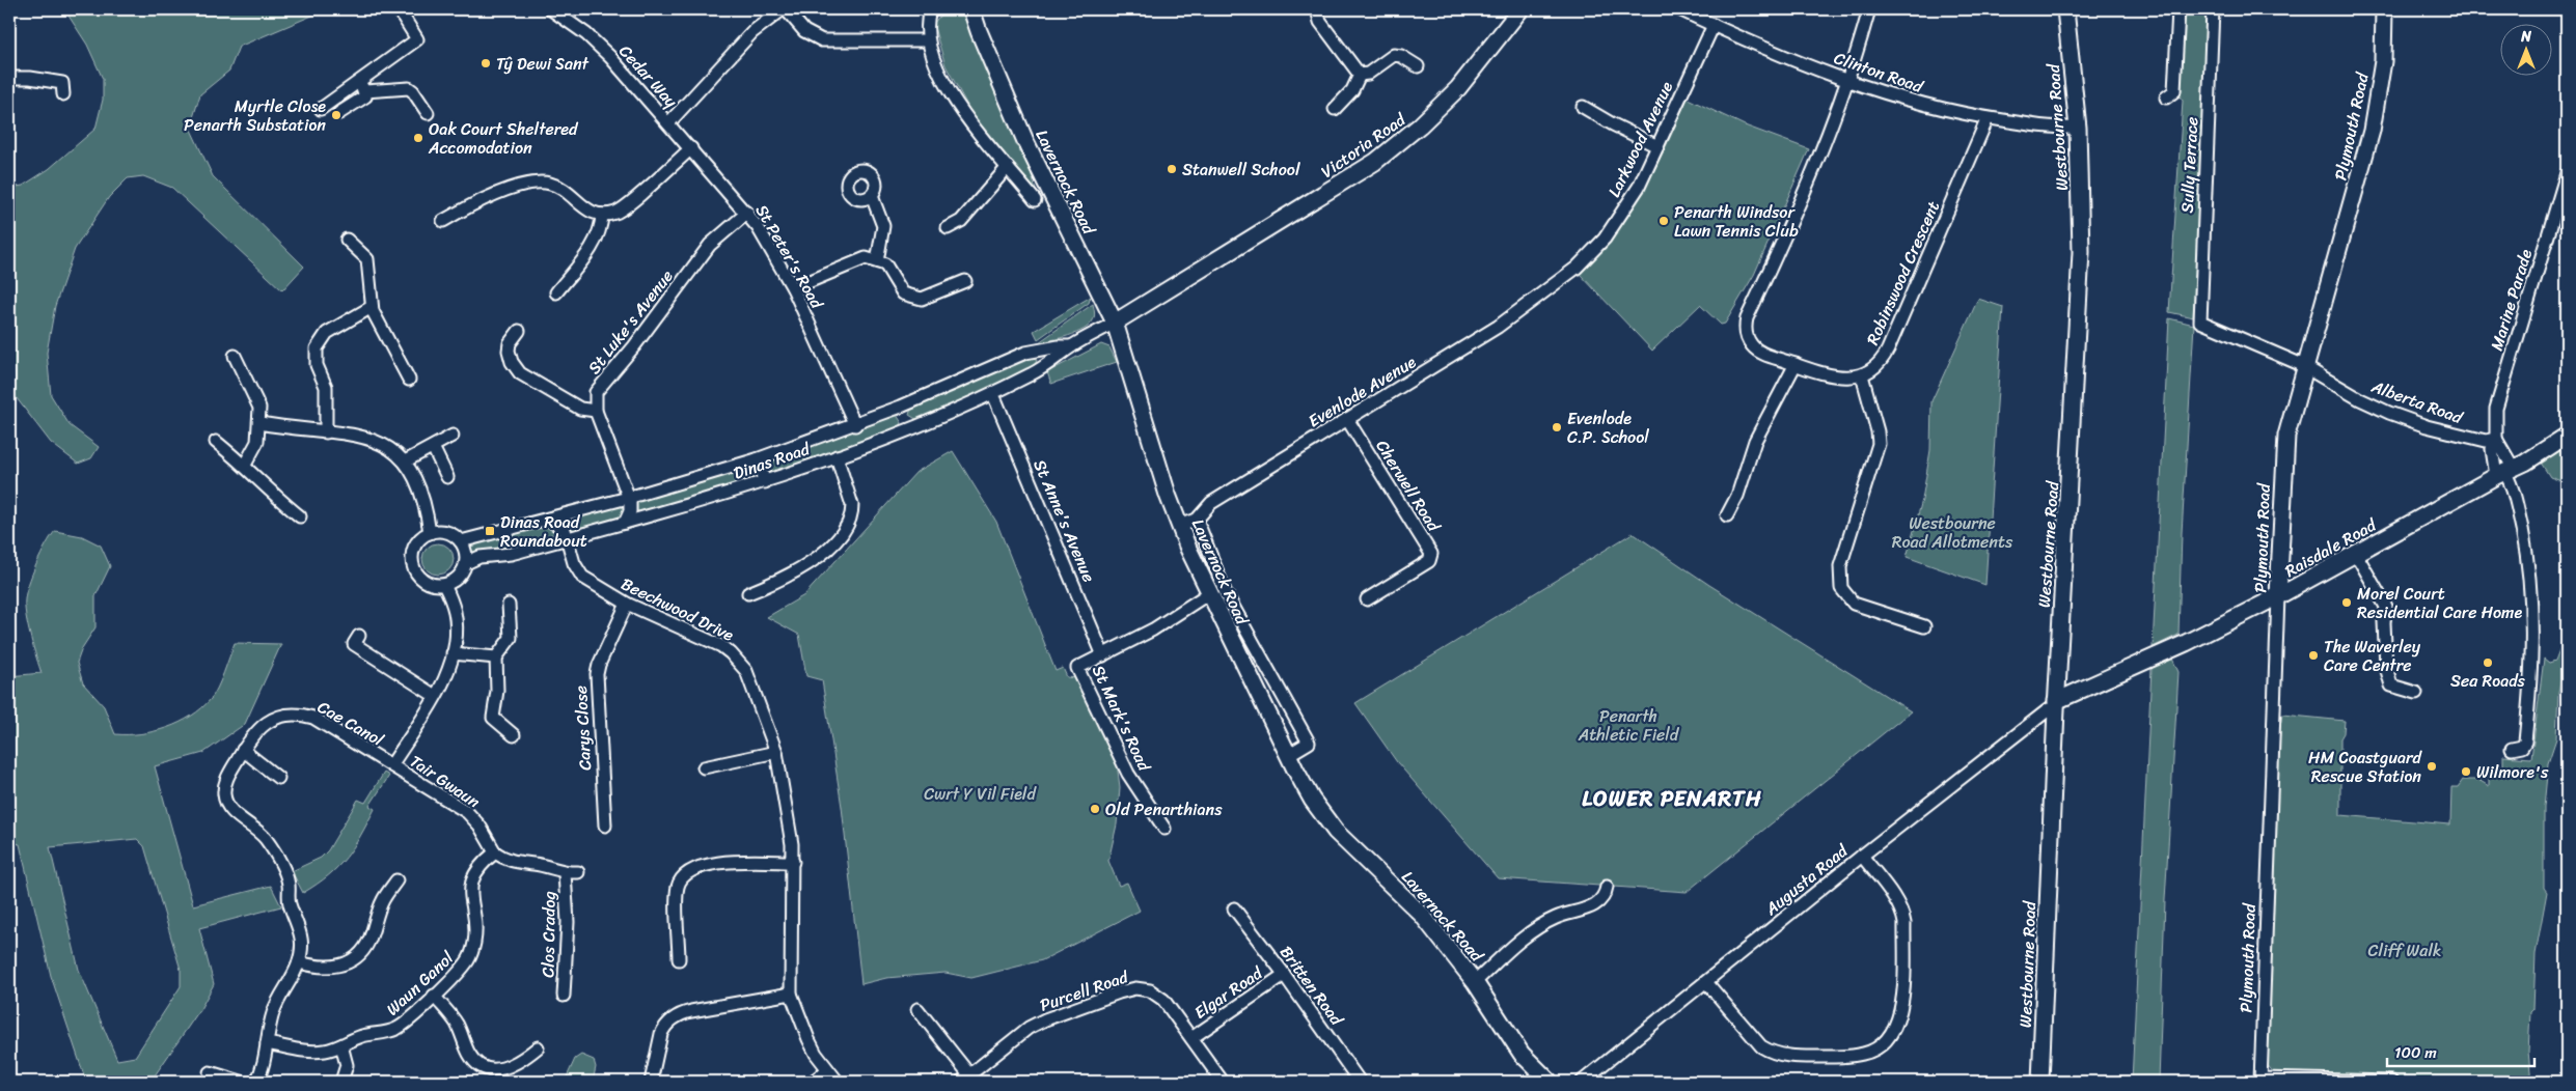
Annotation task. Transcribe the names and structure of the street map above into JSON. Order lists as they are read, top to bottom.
{
  "streets": {
    "street": [
      "Clinton Road",
      "Cedar Way",
      "Plymouth Road",
      "Westbourne Road",
      "Larkwood Avenue",
      "Victoria Road",
      "Sully Terrace",
      "Lavernock Road",
      "St Peter's Road",
      "Robinswood Crescent",
      "Marine Parade",
      "St Luke's Avenue",
      "Evenlode Avenue",
      "Alberta Road",
      "Dinas Road",
      "Cherwell Road",
      "St Anne's Avenue",
      "Raisdale Road",
      "Beechwood Drive",
      "St Mark's Road",
      "Cae Canol",
      "Carys Close",
      "Tair Gwaun",
      "Augusta Road",
      "Clos Cradog",
      "Waun Ganol",
      "Britten Road",
      "Purcell Road",
      "Elgar Road"
    ]
  },
  "crossings": [
    ["Clinton Road", "Westbourne Road"],
    ["Clinton Road", "Larkwood Avenue"],
    ["Clinton Road", "Robinswood Crescent"],
    ["Cedar Way", "St Peter's Road"],
    ["Plymouth Road", "Alberta Road"],
    ["Plymouth Road", "Raisdale Road"],
    ["Westbourne Road", "Raisdale Road"],
    ["Westbourne Road", "Augusta Road"],
    ["Larkwood Avenue", "Evenlode Avenue"],
    ["Victoria Road", "Lavernock Road"],
    ["Victoria Road", "Dinas Road"],
    ["Sully Terrace", "Alberta Road"],
    ["Lavernock Road", "Evenlode Avenue"],
    ["Lavernock Road", "Dinas Road"],
    ["Lavernock Road", "St Mark's Road"],
    ["St Peter's Road", "St Luke's Avenue"],
    ["St Peter's Road", "Dinas Road"],
    ["Marine Parade", "Alberta Road"],
    ["Marine Parade", "Raisdale Road"],
    ["Evenlode Avenue", "Cherwell Road"],
    ["Dinas Road", "Beechwood Drive"],
    ["St Anne's Avenue", "St Mark's Road"],
    ["Raisdale Road", "Augusta Road"],
    ["Beechwood Drive", "Carys Close"],
    ["Cae Canol", "Tair Gwaun"],
    ["Cae Canol", "Waun Ganol"],
    ["Tair Gwaun", "Waun Ganol"],
    ["Britten Road", "Elgar Road"],
    ["Purcell Road", "Elgar Road"]
  ],
  "districts": ["LOWER PENARTH"],
  "parks": [
    "Westbourne Road Allotments",
    "Penarth Athletic Field",
    "Cwrt Y Vil Field",
    "Cliff Walk"
  ],
  "places": {
    "other": [
      "Tŷ Dewi Sant",
      "Myrtle Close Penarth Substation",
      "Oak Court Sheltered Accomodation",
      "Stanwell School",
      "Penarth Windsor Lawn Tennis Club",
      "Evenlode C.P. School",
      "Morel Court Residential Care Home",
      "The Waverley Care Centre",
      "Sea Roads",
      "HM Coastguard Rescue Station",
      "Wilmore's",
      "Old Penarthians"
    ],
    "transit": ["Dinas Road Roundabout"]
  },
  "scale_bar": "100 m",
  "north": "top"
}
